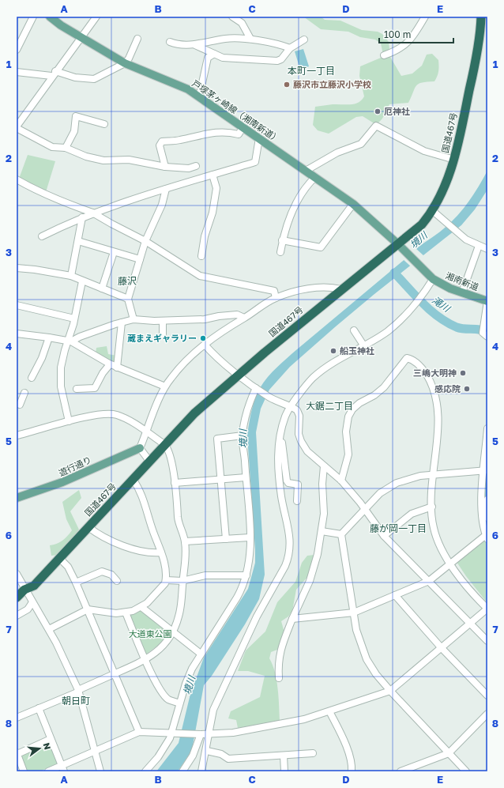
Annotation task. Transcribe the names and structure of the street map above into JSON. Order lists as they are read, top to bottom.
{
  "streets": {
    "highway": ["国道467号"],
    "main road": ["戸塚茅ヶ崎線（湘南新道）", "湘南新道", "遊行通り"]
  },
  "crossings": [
    ["戸塚茅ヶ崎線（湘南新道）", "国道467号"],
    ["戸塚茅ヶ崎線（湘南新道）", "湘南新道"],
    ["国道467号", "湘南新道"]
  ],
  "districts": [
    "本町一丁目",
    "藤沢",
    "大鋸二丁目",
    "藤が岡一丁目",
    "朝日町"
  ],
  "water": ["境川", "滝川"],
  "parks": ["大道東公園"],
  "places": [
    "藤沢市立藤沢小学校",
    "厄神社",
    "蔵まえギャラリー",
    "船玉神社",
    "三嶋大明神",
    "感応院"
  ],
  "scale_bar": "100 m",
  "north": "right",
  "grid": {
    "columns": [
      "A",
      "B",
      "C",
      "D",
      "E"
    ],
    "rows": [
      "1",
      "2",
      "3",
      "4",
      "5",
      "6",
      "7",
      "8"
    ]
  }
}
